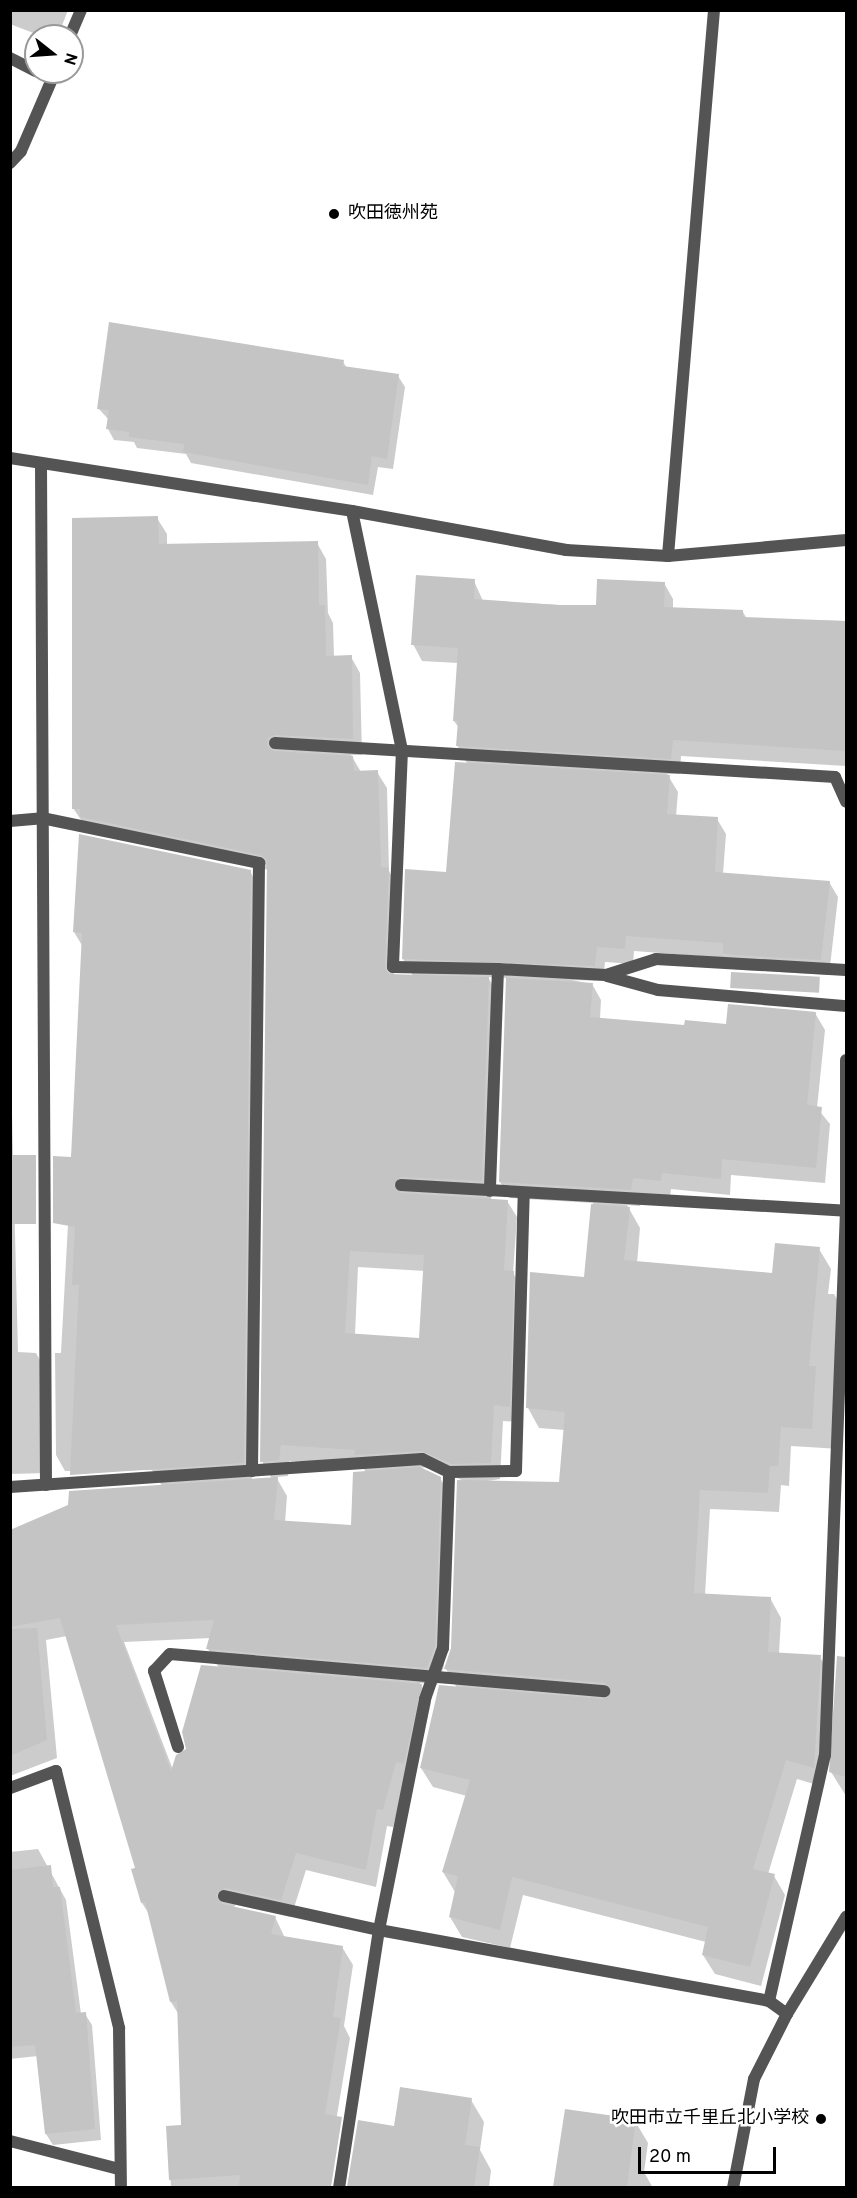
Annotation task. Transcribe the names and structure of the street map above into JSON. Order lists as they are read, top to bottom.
{
  "places": ["吹田徳州苑", "吹田市立千里丘北小学校"],
  "scale_bar": "20 m",
  "north": "right"
}
